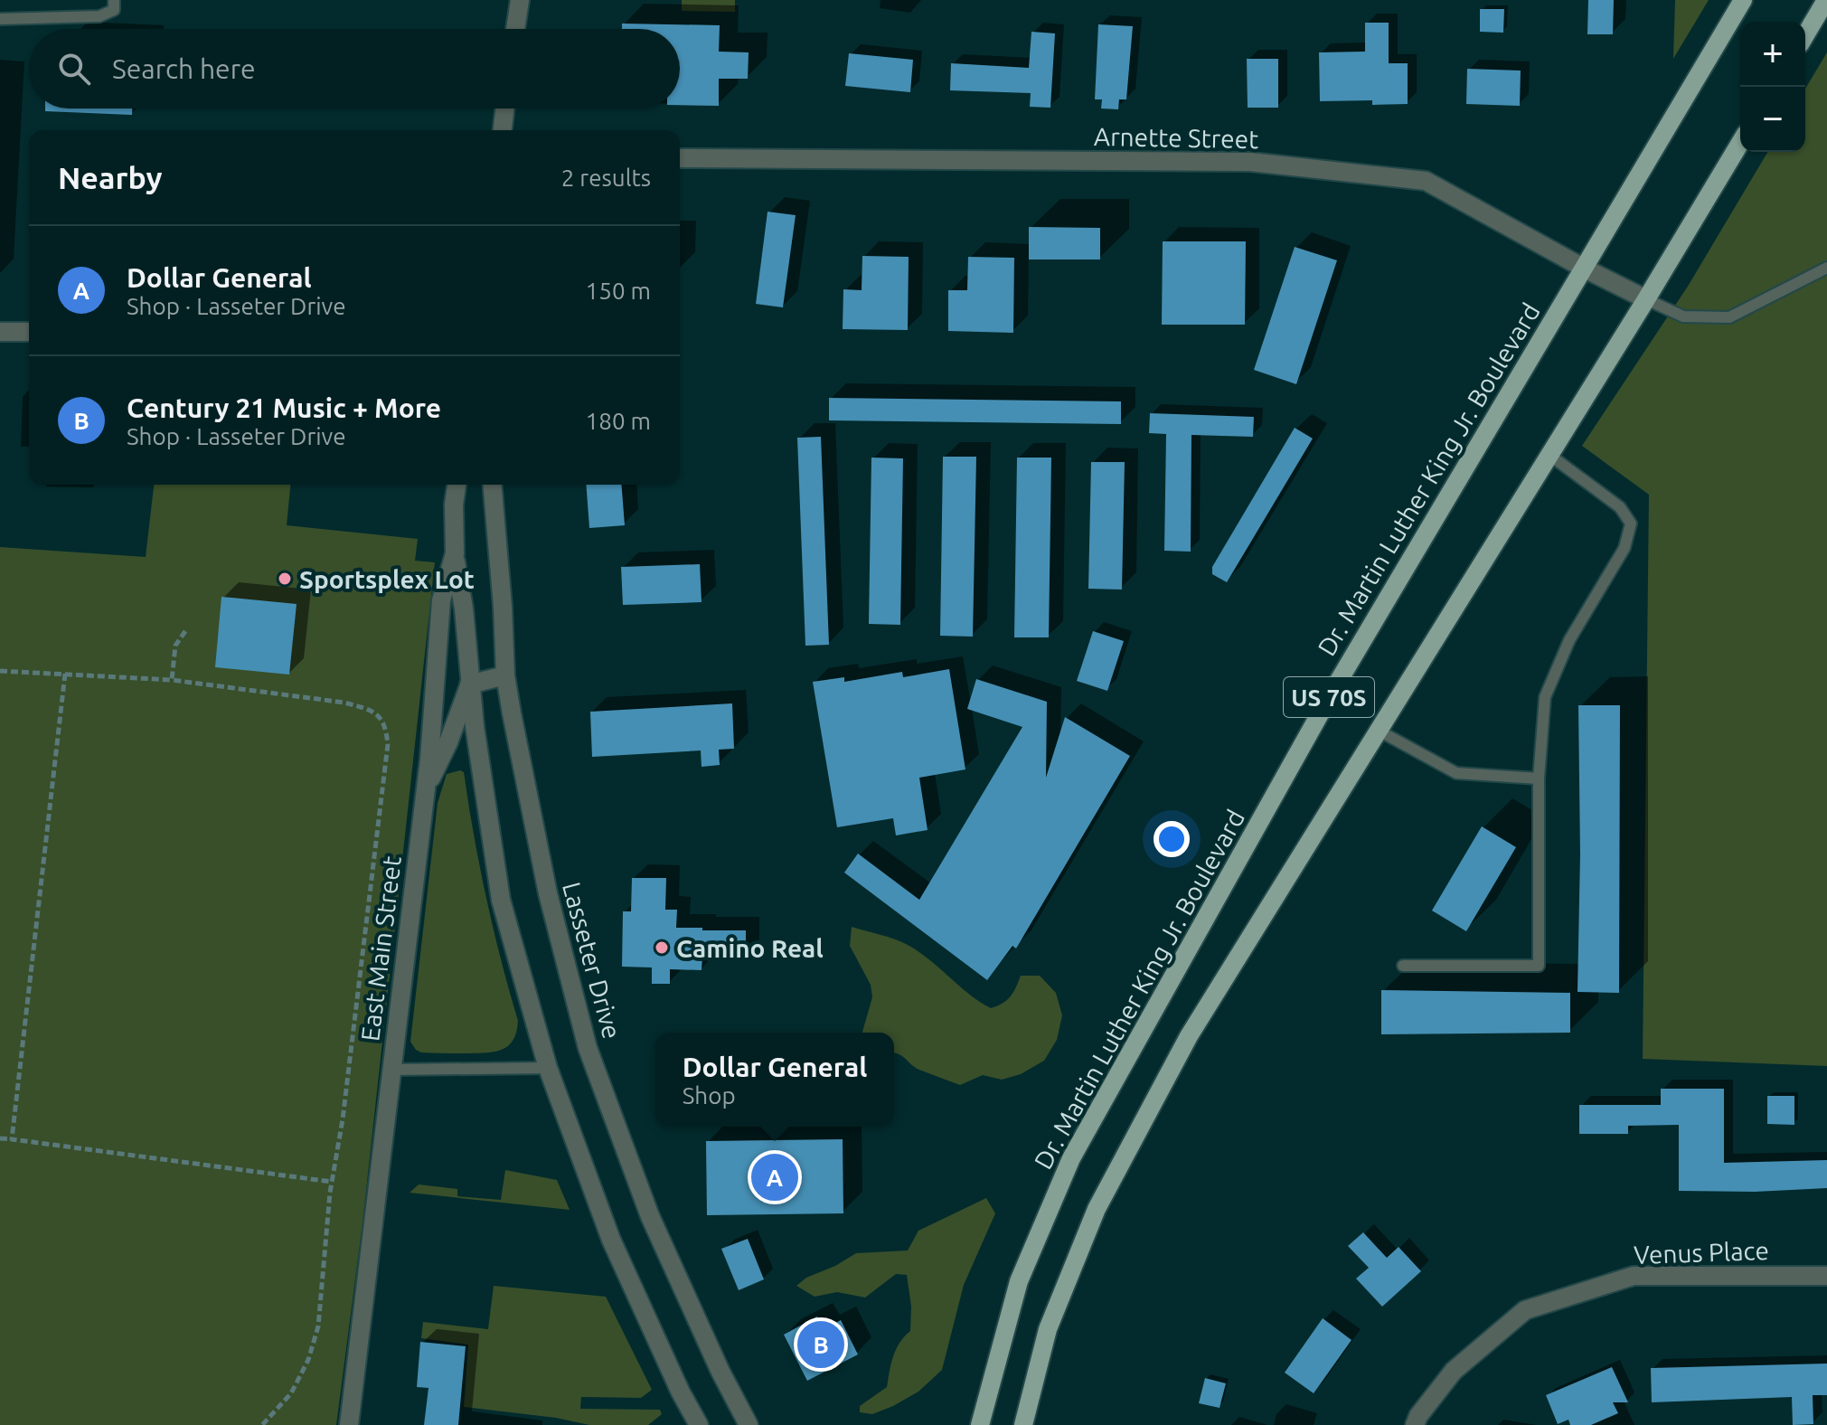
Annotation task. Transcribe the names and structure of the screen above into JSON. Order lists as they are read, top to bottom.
{
  "streets": {
    "main road": ["Dr. Martin Luther King Jr. Boulevard", "US 70S"],
    "street": [
      "Arnette Street",
      "East Main Street",
      "Lasseter Drive",
      "Venus Place"
    ]
  },
  "crossings": [
    ["Arnette Street", "Dr. Martin Luther King Jr. Boulevard"],
    ["Arnette Street", "US 70S"]
  ],
  "places": ["Sportsplex Lot", "Camino Real"],
  "page": {
    "map_buttons": ["+", "−"],
    "search": "Search here",
    "heading": ["Nearby", "2 results"],
    "list": [
      {
        "mark": "A",
        "name": "Dollar General",
        "note": "Shop · Lasseter Drive",
        "value": "150 m"
      },
      {
        "mark": "B",
        "name": "Century 21 Music + More",
        "note": "Shop · Lasseter Drive",
        "value": "180 m"
      }
    ],
    "popup": ["Dollar General", "Shop"],
    "pins": ["A", "B"]
  }
}
